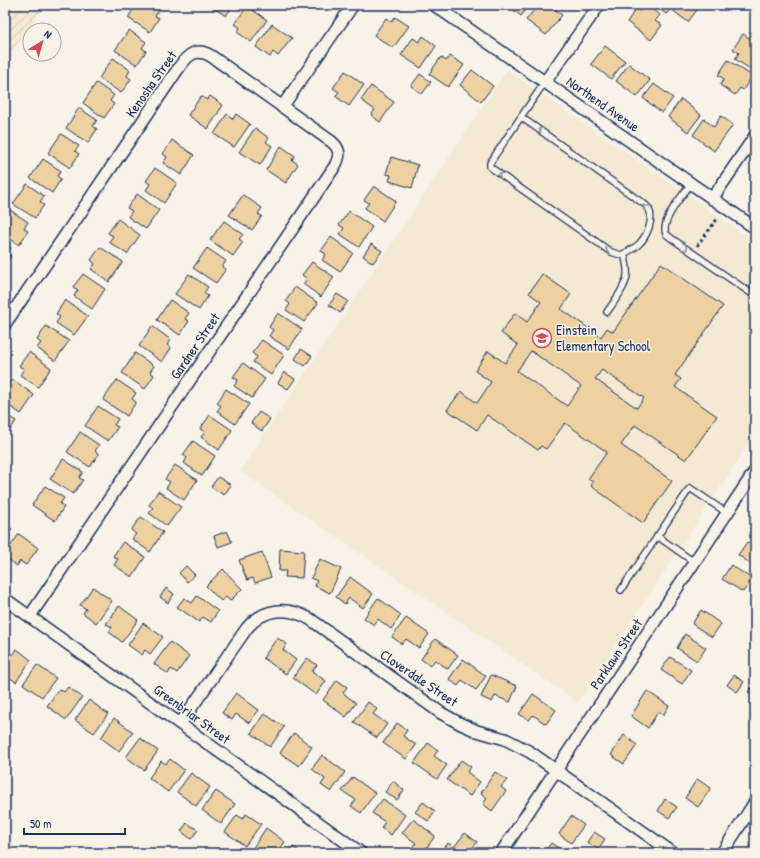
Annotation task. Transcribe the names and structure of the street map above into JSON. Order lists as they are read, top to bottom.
{
  "streets": {
    "street": [
      "Kenosha Street",
      "Northend Avenue",
      "Gardner Street",
      "Parklawn Street",
      "Cloverdale Street",
      "Greenbriar Street"
    ]
  },
  "crossings": [
    ["Kenosha Street", "Gardner Street"],
    ["Gardner Street", "Greenbriar Street"],
    ["Parklawn Street", "Cloverdale Street"],
    ["Cloverdale Street", "Greenbriar Street"]
  ],
  "places": {
    "school or university": ["Einstein Elementary School"]
  },
  "scale_bar": "50 m",
  "north": "top right"
}
